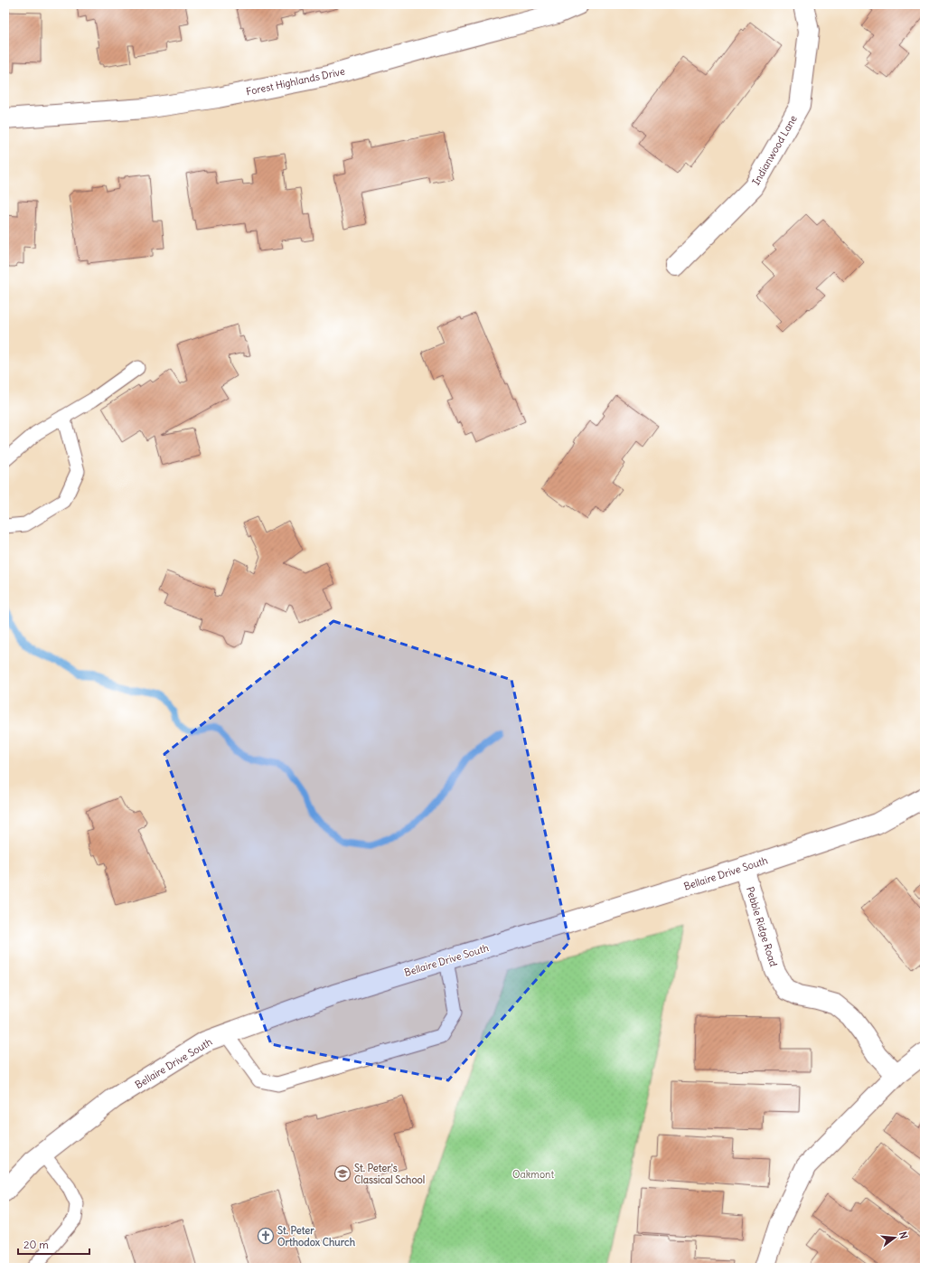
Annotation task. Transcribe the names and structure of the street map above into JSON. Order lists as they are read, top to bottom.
{
  "streets": {
    "street": [
      "Forest Highlands Drive",
      "Indianwood Lane",
      "Bellaire Drive South",
      "Pebble Ridge Road"
    ]
  },
  "crossings": [
    ["Bellaire Drive South", "Pebble Ridge Road"]
  ],
  "parks": ["Oakmont"],
  "places": {
    "school or university": ["St. Peter's Classical School"],
    "church": ["St. Peter Orthodox Church"]
  },
  "scale_bar": "20 m",
  "north": "right"
}
